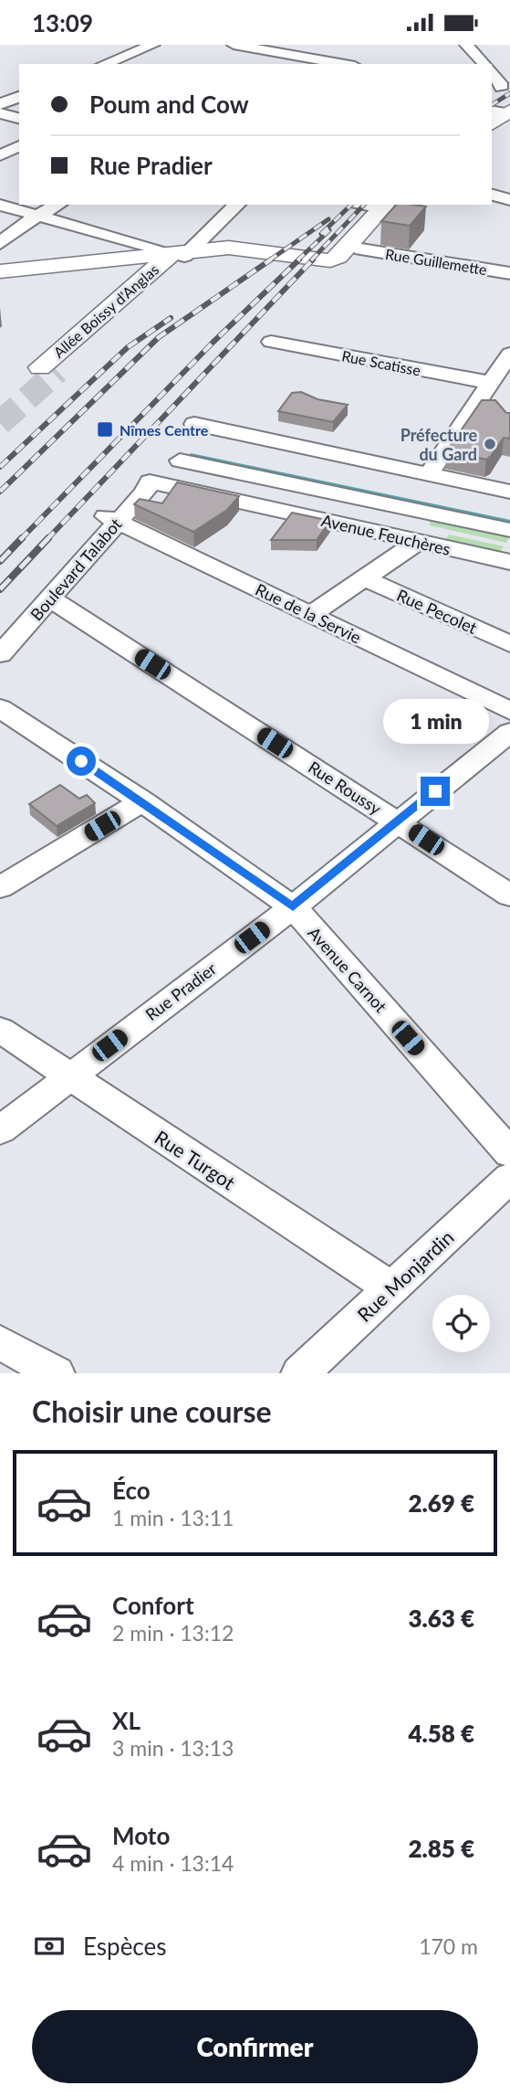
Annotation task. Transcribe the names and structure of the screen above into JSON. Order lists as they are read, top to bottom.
{
  "streets": {
    "main road": ["Allée Boissy d'Anglas"],
    "street": [
      "Rue Guillemette",
      "Rue Scatisse",
      "Avenue Feuchères",
      "Boulevard Talabot",
      "Rue Pecolet",
      "Rue de la Servie",
      "Rue Roussy",
      "Avenue Carnot",
      "Rue Pradier",
      "Rue Turgot",
      "Rue Monjardin"
    ]
  },
  "crossings": [
    ["Avenue Feuchères", "Boulevard Talabot"],
    ["Boulevard Talabot", "Rue de la Servie"],
    ["Boulevard Talabot", "Rue Roussy"],
    ["Rue Roussy", "Rue Pradier"],
    ["Avenue Carnot", "Rue Pradier"],
    ["Rue Pradier", "Rue Turgot"],
    ["Rue Turgot", "Rue Monjardin"]
  ],
  "places": {
    "transit": ["Nîmes Centre"],
    "other": ["Préfecture du Gard"]
  },
  "page": {
    "status": "13:09",
    "banner": ["Poum and Cow", "Rue Pradier"],
    "bubble": "1 min",
    "heading": "Choisir une course",
    "list": [
      {
        "name": "Éco",
        "note": "1 min · 13:11",
        "value": "2.69 €"
      },
      {
        "name": "Confort",
        "note": "2 min · 13:12",
        "value": "3.63 €"
      },
      {
        "name": "XL",
        "note": "3 min · 13:13",
        "value": "4.58 €"
      },
      {
        "name": "Moto",
        "note": "4 min · 13:14",
        "value": "2.85 €"
      }
    ],
    "pay": ["Espèces", "170 m"],
    "buttons": "Confirmer"
  }
}
